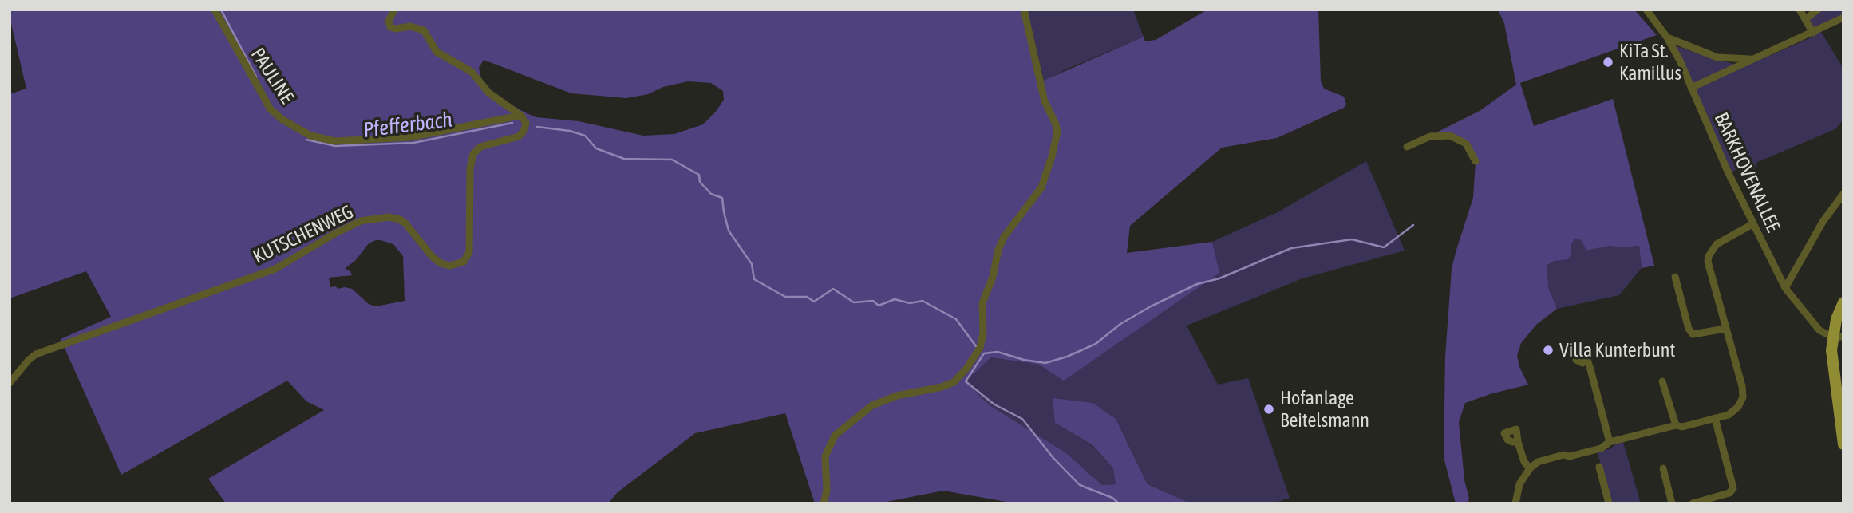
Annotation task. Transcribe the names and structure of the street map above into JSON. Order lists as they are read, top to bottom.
{
  "streets": {
    "street": ["PAULINE", "BARKHOVENALLEE", "KUTSCHENWEG"]
  },
  "crossings": [
    ["PAULINE", "KUTSCHENWEG"]
  ],
  "water": ["Pfefferbach"],
  "places": ["KiTa St. Kamillus", "Villa Kunterbunt", "Hofanlage Beitelsmann"]
}
